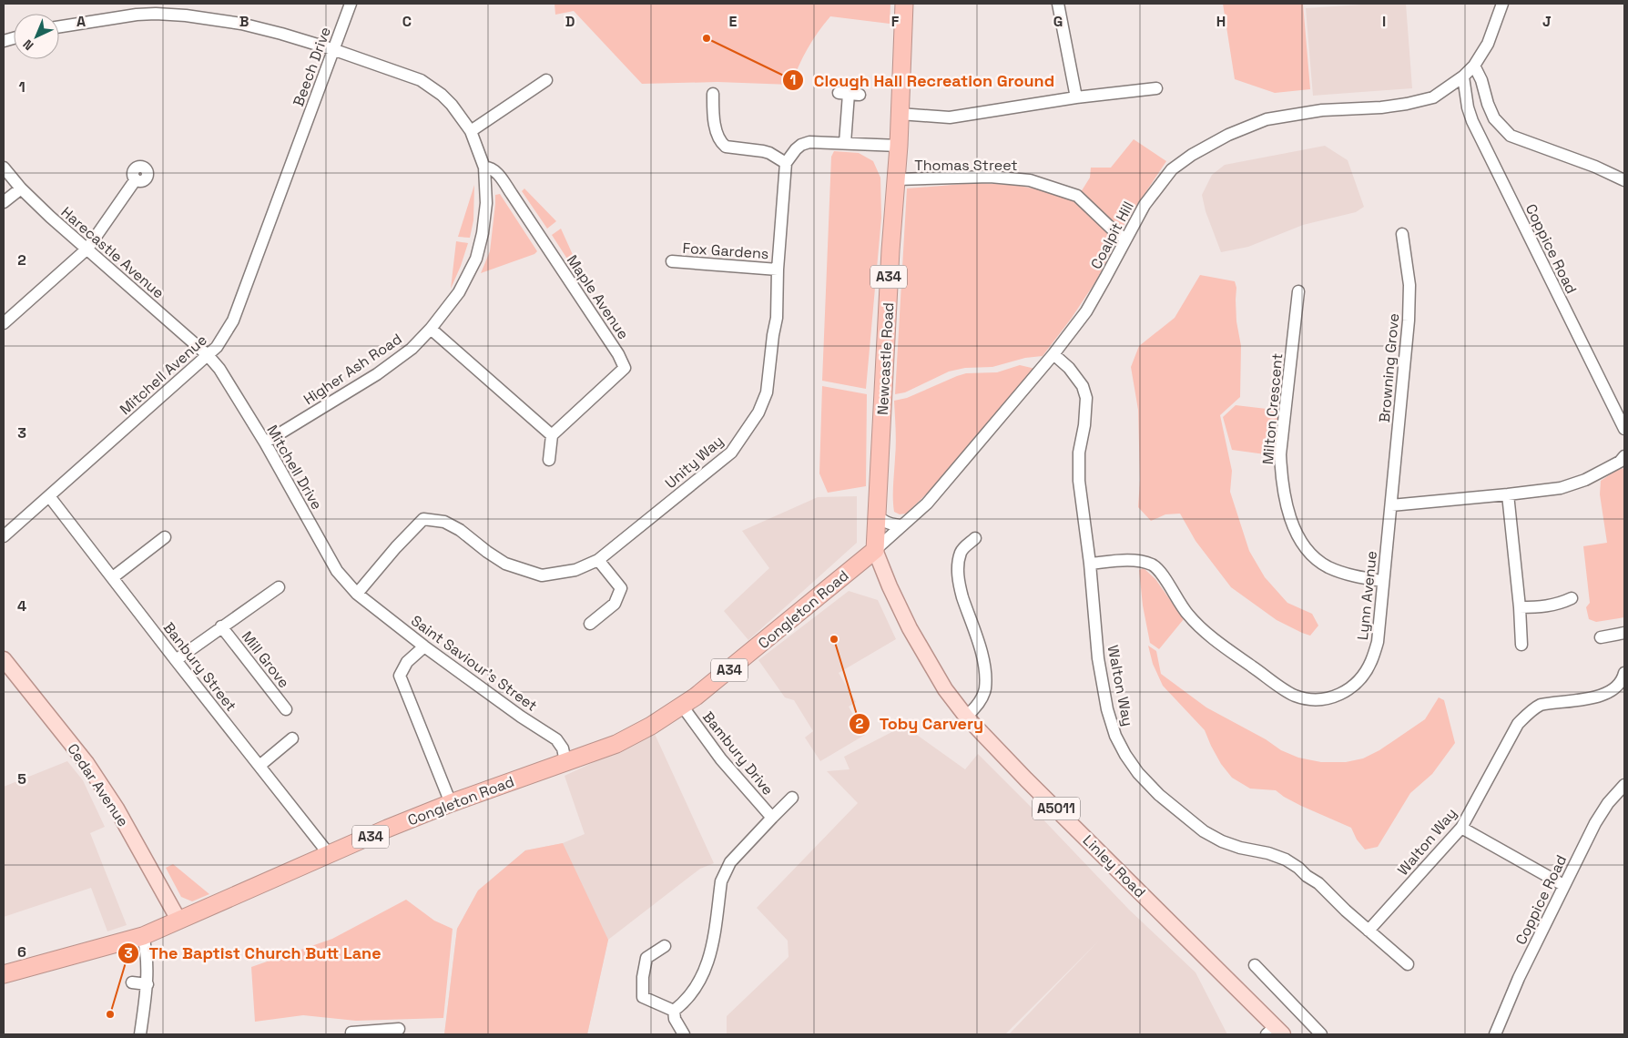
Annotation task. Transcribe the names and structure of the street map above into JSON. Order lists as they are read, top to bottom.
{
  "streets": {
    "highway": ["A34", "Newcastle Road", "Congleton Road"],
    "main road": ["Cedar Avenue", "A5011", "Linley Road"],
    "street": [
      "Beech Drive",
      "Thomas Street",
      "Coalpit Hill",
      "Coppice Road",
      "Fox Gardens",
      "Harecastle Avenue",
      "Maple Avenue",
      "Browning Grove",
      "Higher Ash Road",
      "Mitchell Avenue",
      "Milton Crescent",
      "Unity Way",
      "Mitchell Drive",
      "Lynn Avenue",
      "Mill Grove",
      "Saint Saviour's Street",
      "Banbury Street",
      "Walton Way",
      "Bambury Drive"
    ]
  },
  "crossings": [
    ["Beech Drive", "Higher Ash Road"],
    ["Beech Drive", "Mitchell Avenue"],
    ["Thomas Street", "Coalpit Hill"],
    ["Thomas Street", "Newcastle Road"],
    ["Coalpit Hill", "Coppice Road"],
    ["Coalpit Hill", "Newcastle Road"],
    ["Coalpit Hill", "Congleton Road"],
    ["Coalpit Hill", "Walton Way"],
    ["Coalpit Hill", "Linley Road"],
    ["Fox Gardens", "Unity Way"],
    ["Harecastle Avenue", "Mitchell Avenue"],
    ["Harecastle Avenue", "Mitchell Drive"],
    ["Maple Avenue", "Higher Ash Road"],
    ["Newcastle Road", "Congleton Road"],
    ["Newcastle Road", "Linley Road"],
    ["Browning Grove", "Lynn Avenue"],
    ["Higher Ash Road", "Mitchell Drive"],
    ["Mitchell Avenue", "Mitchell Drive"],
    ["Mitchell Avenue", "Banbury Street"],
    ["Milton Crescent", "Lynn Avenue"],
    ["Unity Way", "Mitchell Drive"],
    ["Unity Way", "Saint Saviour's Street"],
    ["Mitchell Drive", "Saint Saviour's Street"],
    ["Lynn Avenue", "Walton Way"],
    ["Congleton Road", "Saint Saviour's Street"],
    ["Congleton Road", "Banbury Street"],
    ["Congleton Road", "Bambury Drive"],
    ["Congleton Road", "Cedar Avenue"],
    ["Congleton Road", "Linley Road"]
  ],
  "places": ["Clough Hall Recreation Ground", "Toby Carvery", "The Baptist Church Butt Lane"],
  "north": "bottom left",
  "grid": {
    "columns": [
      "A",
      "B",
      "C",
      "D",
      "E",
      "F",
      "G",
      "H",
      "I",
      "J"
    ],
    "rows": [
      "1",
      "2",
      "3",
      "4",
      "5",
      "6"
    ]
  }
}
